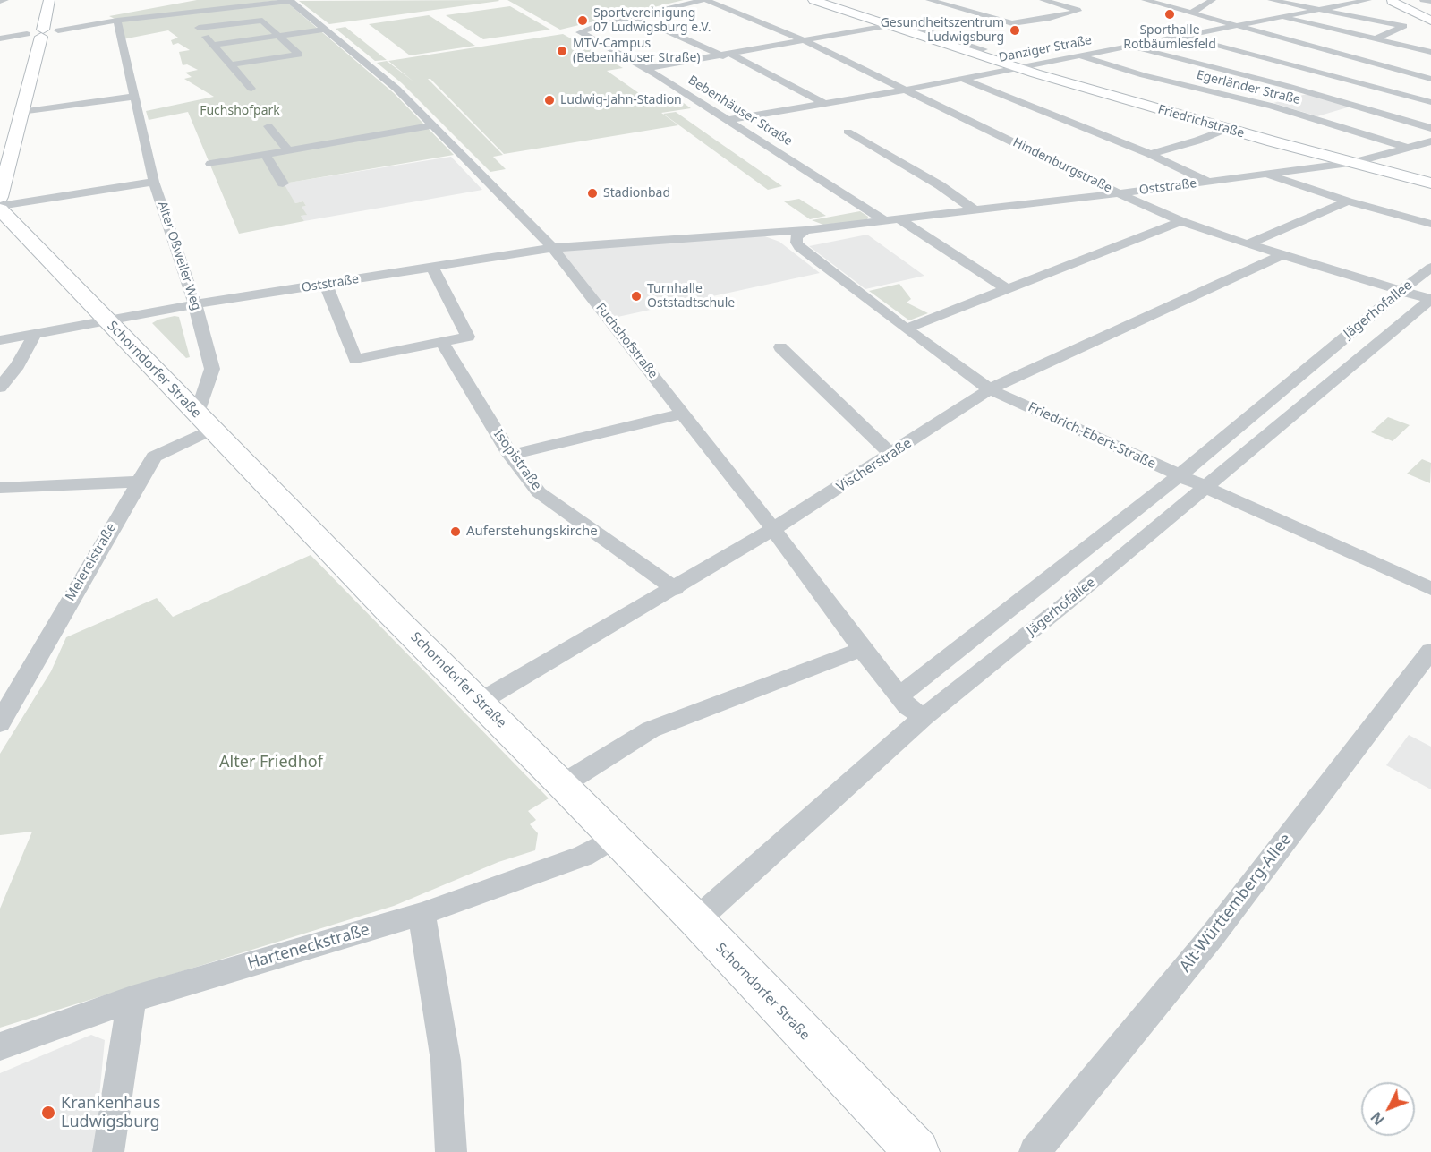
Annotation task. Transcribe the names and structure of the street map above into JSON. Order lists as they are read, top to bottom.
{
  "streets": {
    "main road": ["Friedrichstraße", "Schorndorfer Straße"],
    "street": [
      "Danziger Straße",
      "Egerländer Straße",
      "Bebenhäuser Straße",
      "Hindenburgstraße",
      "Oststraße",
      "Alter Oßweiler Weg",
      "Jägerhofallee",
      "Fuchshofstraße",
      "Friedrich-Ebert-Straße",
      "Isopistraße",
      "Vischerstraße",
      "Meiereistraße",
      "Alt-Württemberg-Allee",
      "Harteneckstraße"
    ]
  },
  "crossings": [
    ["Danziger Straße", "Egerländer Straße"],
    ["Danziger Straße", "Bebenhäuser Straße"],
    ["Danziger Straße", "Friedrichstraße"],
    ["Danziger Straße", "Hindenburgstraße"],
    ["Egerländer Straße", "Oststraße"],
    ["Bebenhäuser Straße", "Oststraße"],
    ["Friedrichstraße", "Oststraße"],
    ["Hindenburgstraße", "Oststraße"],
    ["Hindenburgstraße", "Jägerhofallee"],
    ["Hindenburgstraße", "Vischerstraße"],
    ["Oststraße", "Alter Oßweiler Weg"],
    ["Oststraße", "Fuchshofstraße"],
    ["Oststraße", "Schorndorfer Straße"],
    ["Oststraße", "Friedrich-Ebert-Straße"],
    ["Alter Oßweiler Weg", "Schorndorfer Straße"],
    ["Alter Oßweiler Weg", "Meiereistraße"],
    ["Jägerhofallee", "Fuchshofstraße"],
    ["Jägerhofallee", "Schorndorfer Straße"],
    ["Jägerhofallee", "Friedrich-Ebert-Straße"],
    ["Fuchshofstraße", "Vischerstraße"],
    ["Schorndorfer Straße", "Vischerstraße"],
    ["Schorndorfer Straße", "Meiereistraße"],
    ["Schorndorfer Straße", "Harteneckstraße"],
    ["Friedrich-Ebert-Straße", "Vischerstraße"],
    ["Isopistraße", "Vischerstraße"]
  ],
  "parks": ["Fuchshofpark", "Alter Friedhof"],
  "places": [
    "Sporthalle Rotbäumlesfeld",
    "Sportvereinigung 07 Ludwigsburg e.V.",
    "Gesundheitszentrum Ludwigsburg",
    "MTV-Campus (Bebenhäuser Straße)",
    "Ludwig-Jahn-Stadion",
    "Stadionbad",
    "Turnhalle Oststadtschule",
    "Auferstehungskirche",
    "Krankenhaus Ludwigsburg"
  ],
  "north": "bottom left"
}
